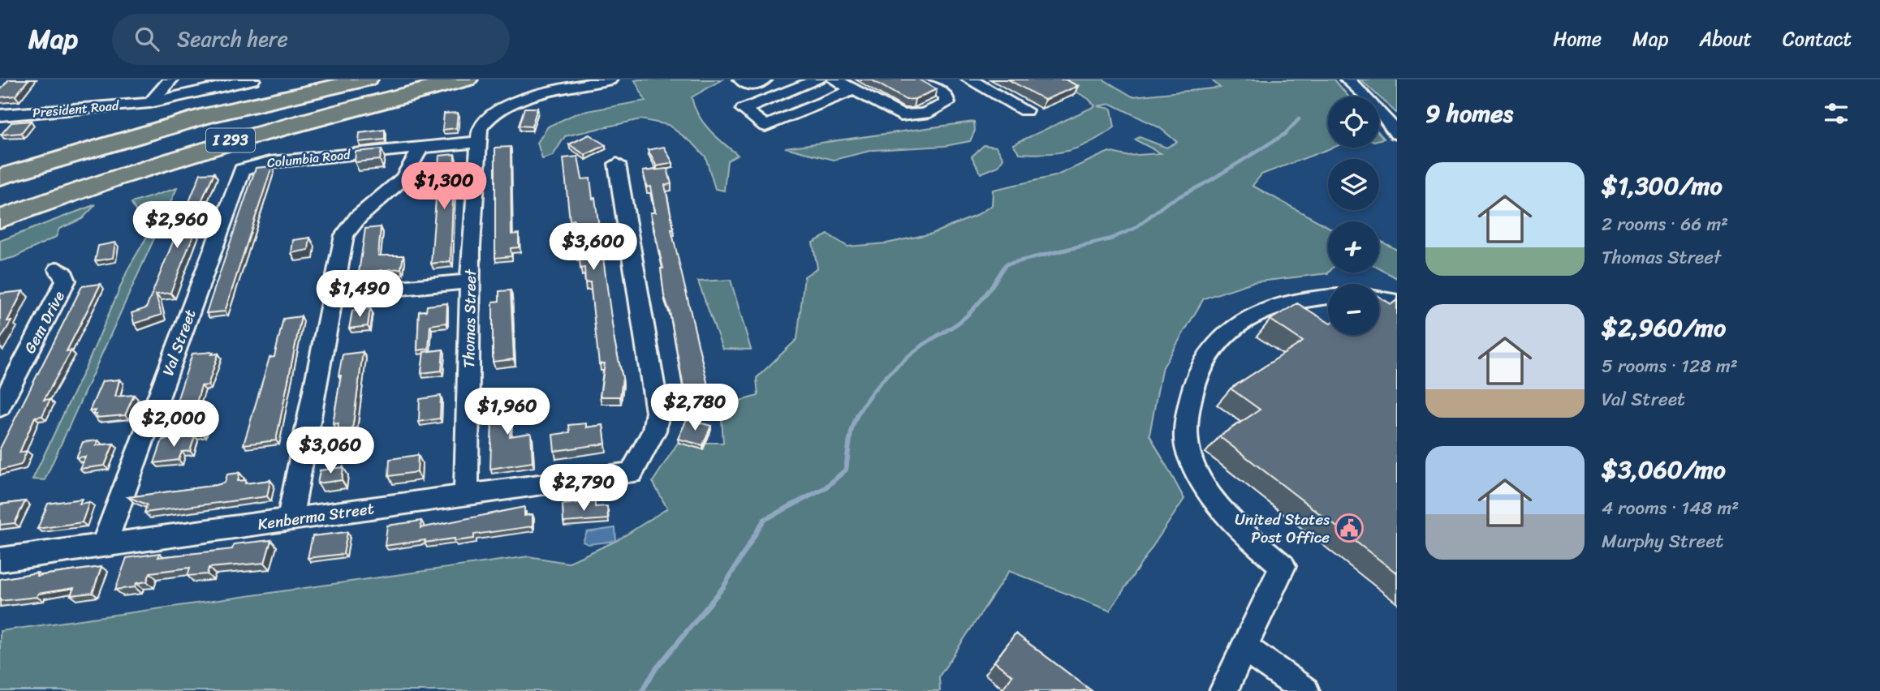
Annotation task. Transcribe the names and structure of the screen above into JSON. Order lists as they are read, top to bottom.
{
  "streets": {
    "highway": ["I 293"],
    "street": [
      "President Road",
      "Columbia Road",
      "Thomas Street",
      "Gem Drive",
      "Val Street",
      "Kenberma Street"
    ]
  },
  "crossings": [
    ["Columbia Road", "Thomas Street"],
    ["Columbia Road", "Val Street"],
    ["Thomas Street", "Kenberma Street"],
    ["Val Street", "Kenberma Street"]
  ],
  "places": {
    "public building": ["United States Post Office"]
  },
  "page": {
    "header": "Map",
    "search": "Search here",
    "nav": [
      "Home",
      "Map",
      "About",
      "Contact"
    ],
    "heading": "9 homes",
    "map_buttons": ["+", "−"],
    "list": [
      {
        "name": "$1,300/mo",
        "note": "2 rooms · 66 m² · Thomas Street"
      },
      {
        "name": "$2,960/mo",
        "note": "5 rooms · 128 m² · Val Street"
      },
      {
        "name": "$3,060/mo",
        "note": "4 rooms · 148 m² · Murphy Street"
      }
    ],
    "price": [
      "$1,300",
      "$2,960",
      "$3,600",
      "$1,490",
      "$2,780",
      "$1,960",
      "$2,000",
      "$3,060",
      "$2,790"
    ]
  }
}
